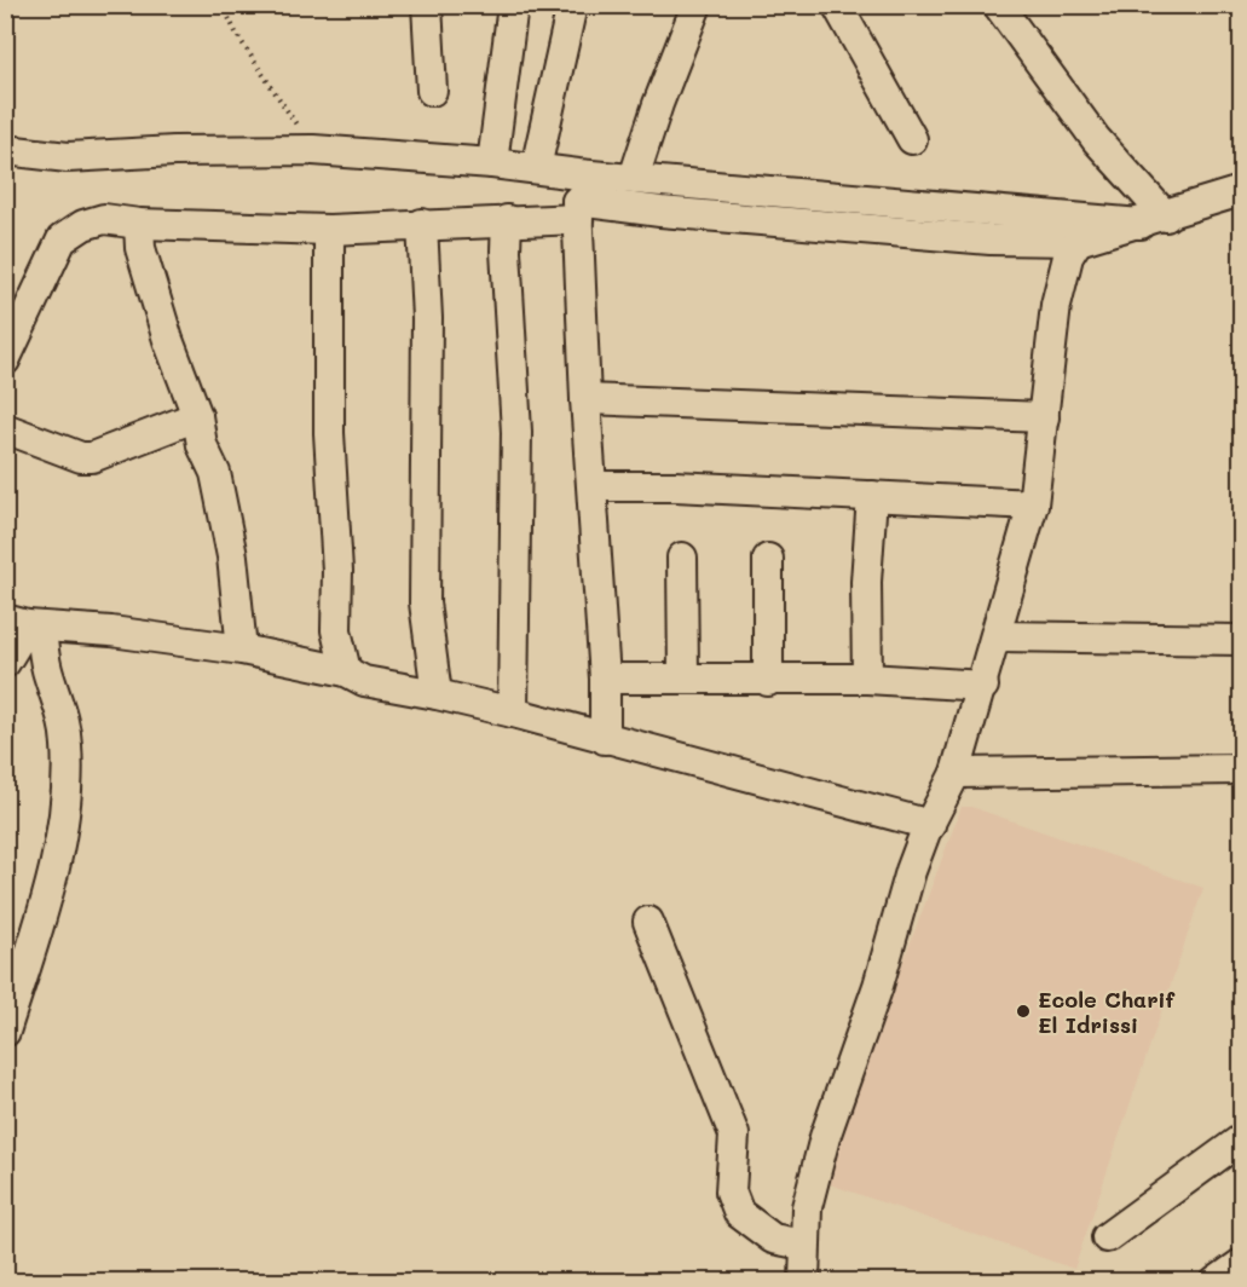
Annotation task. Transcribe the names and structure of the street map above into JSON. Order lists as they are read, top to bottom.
{
  "places": ["Ecole Charif El Idrissi"]
}
